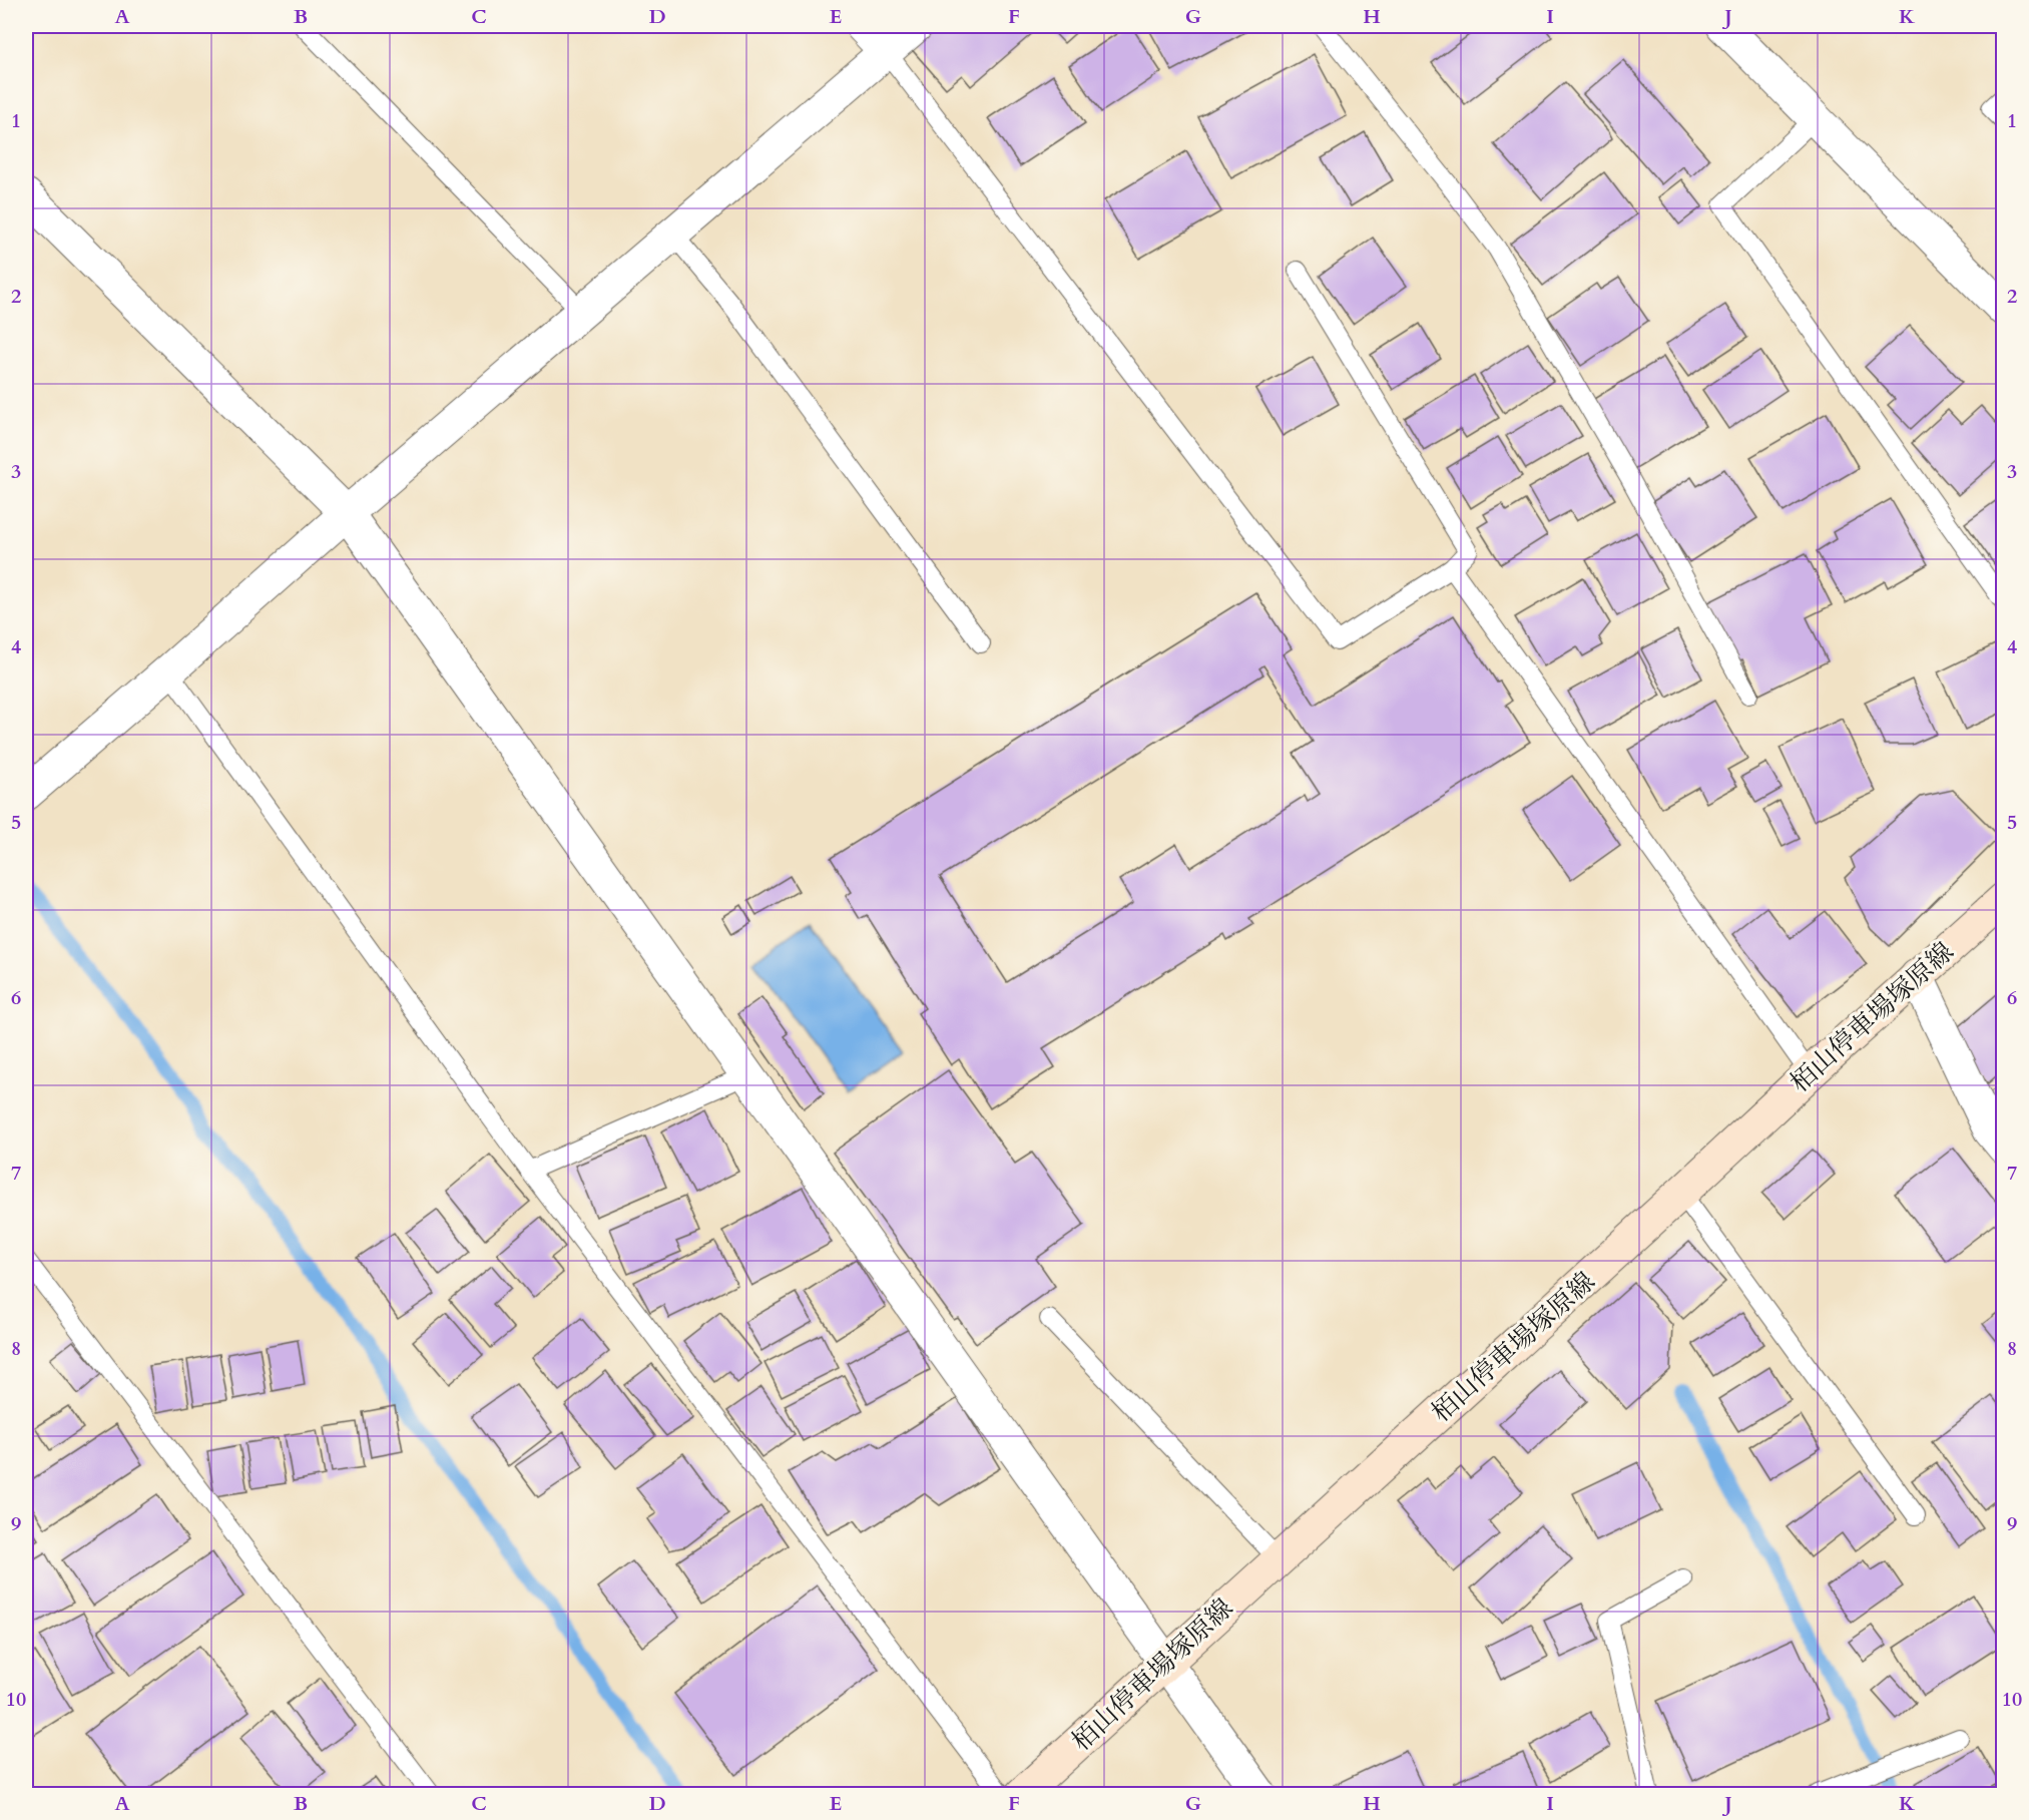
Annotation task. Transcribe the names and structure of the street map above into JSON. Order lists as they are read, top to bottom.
{
  "streets": {
    "main road": ["栢山停車場塚原線"]
  },
  "grid": {
    "columns": [
      "A",
      "B",
      "C",
      "D",
      "E",
      "F",
      "G",
      "H",
      "I",
      "J",
      "K"
    ],
    "rows": [
      "1",
      "2",
      "3",
      "4",
      "5",
      "6",
      "7",
      "8",
      "9",
      "10"
    ]
  }
}
